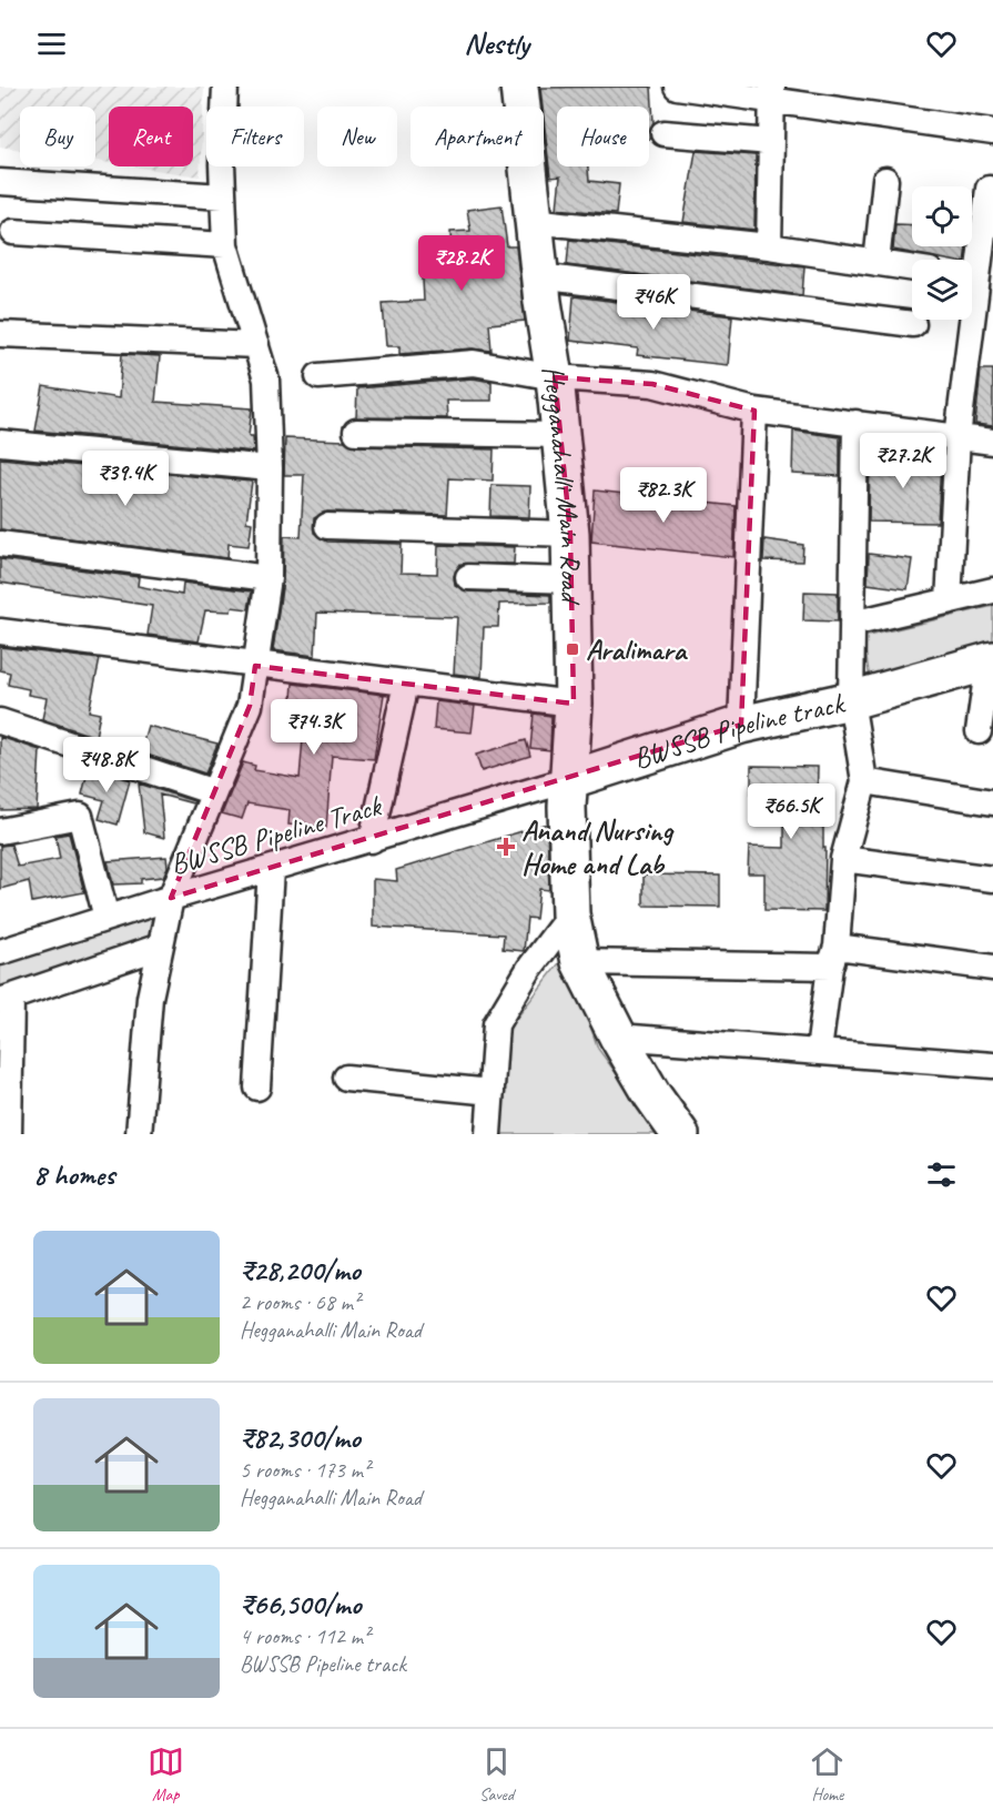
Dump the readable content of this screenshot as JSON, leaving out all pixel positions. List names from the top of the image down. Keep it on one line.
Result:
{"streets":{"main road":["Hegganahalli Main Road","BWSSB Pipeline track"],"street":["BWSSB Pipeline Track"]},"crossings":[["Hegganahalli Main Road","BWSSB Pipeline track"],["Hegganahalli Main Road","BWSSB Pipeline Track"],["BWSSB Pipeline track","BWSSB Pipeline Track"]],"places":{"transit":["Aralimara"],"health":["Anand Nursing Home and Lab"]},"page":{"header":"Nestly","chip":["Buy","Rent","Filters","New","Apartment","House"],"price":["₹28.2K","₹46K","₹27.2K","₹39.4K","₹82.3K","₹74.3K","₹48.8K","₹66.5K"],"heading":"8 homes","list":[{"name":"₹28,200/mo","note":"2 rooms · 68 m² · Hegganahalli Main Road"},{"name":"₹82,300/mo","note":"5 rooms · 173 m² · Hegganahalli Main Road"},{"name":"₹66,500/mo","note":"4 rooms · 112 m² · BWSSB Pipeline track"}],"tabs":["Map","Saved","Home"]}}
